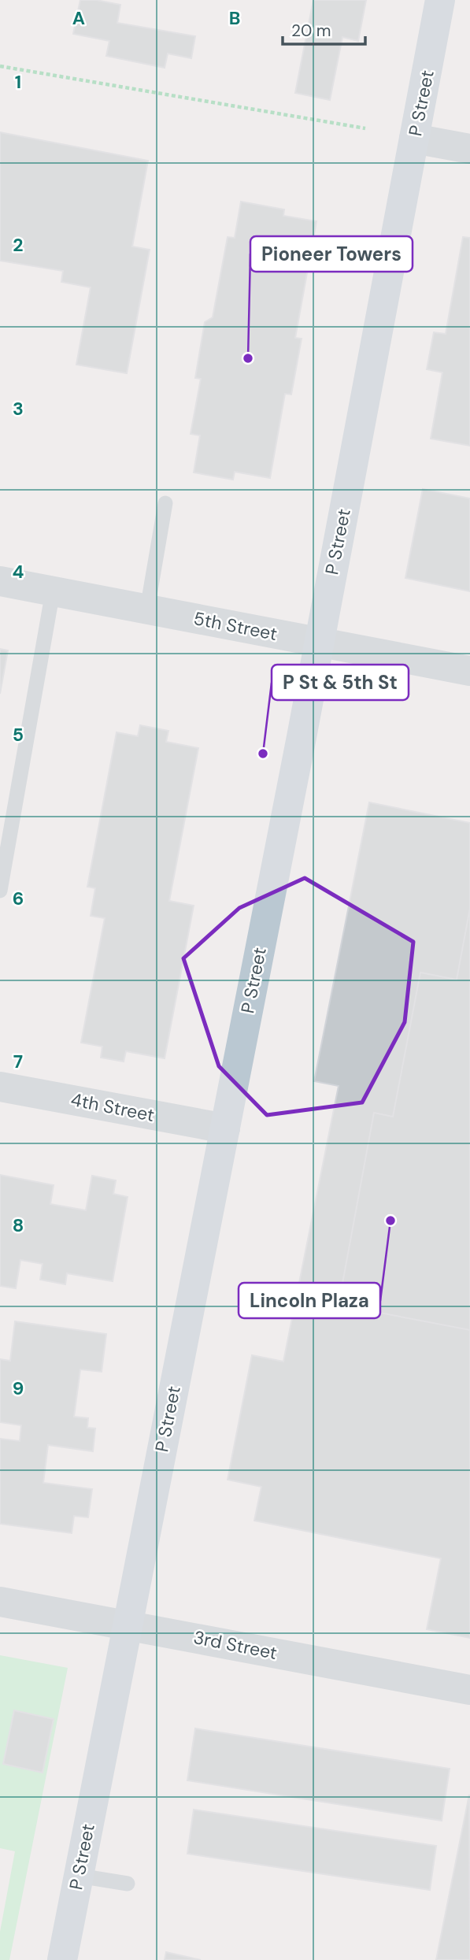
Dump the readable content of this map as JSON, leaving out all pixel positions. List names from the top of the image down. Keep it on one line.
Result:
{"streets":{"main road":["P Street"],"street":["5th Street","4th Street","3rd Street"]},"crossings":[["P Street","5th Street"],["P Street","4th Street"],["P Street","3rd Street"]],"places":["Pioneer Towers","P St & 5th St","Lincoln Plaza"],"scale_bar":"20 m","grid":{"columns":["A","B"],"rows":["1","2","3","4","5","6","7","8","9"]}}
